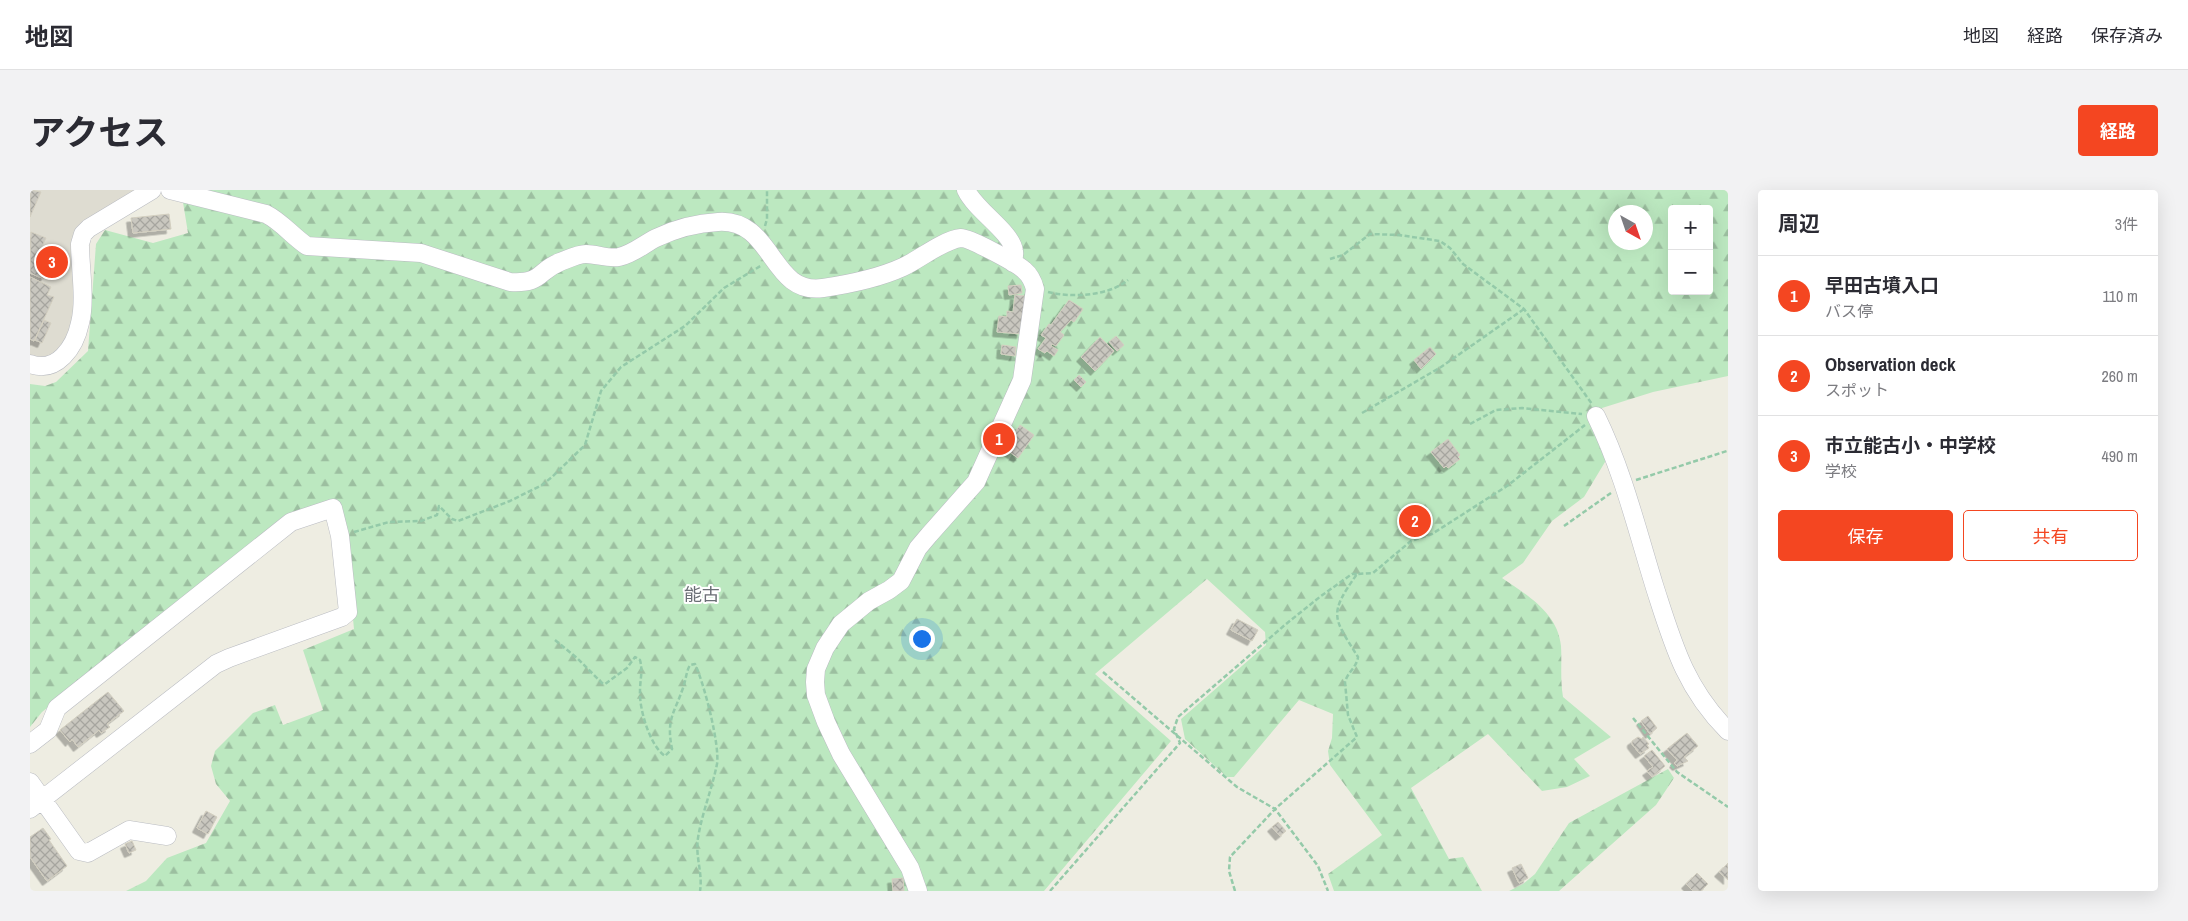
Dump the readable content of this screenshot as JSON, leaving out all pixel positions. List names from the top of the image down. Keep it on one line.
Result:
{"districts":["能古"],"north":"bottom right","page":{"header":"地図","nav":["地図","経路","保存済み"],"title":"アクセス","buttons":["経路",["保存","共有"]],"heading":["周辺","3件"],"map_buttons":["+","−"],"pins":["3","1","2"],"list":[{"mark":"1","name":"早田古墳入口","note":"バス停","value":"110 m"},{"mark":"2","name":"Observation deck","note":"スポット","value":"260 m"},{"mark":"3","name":"市立能古小・中学校","note":"学校","value":"490 m"}]}}
